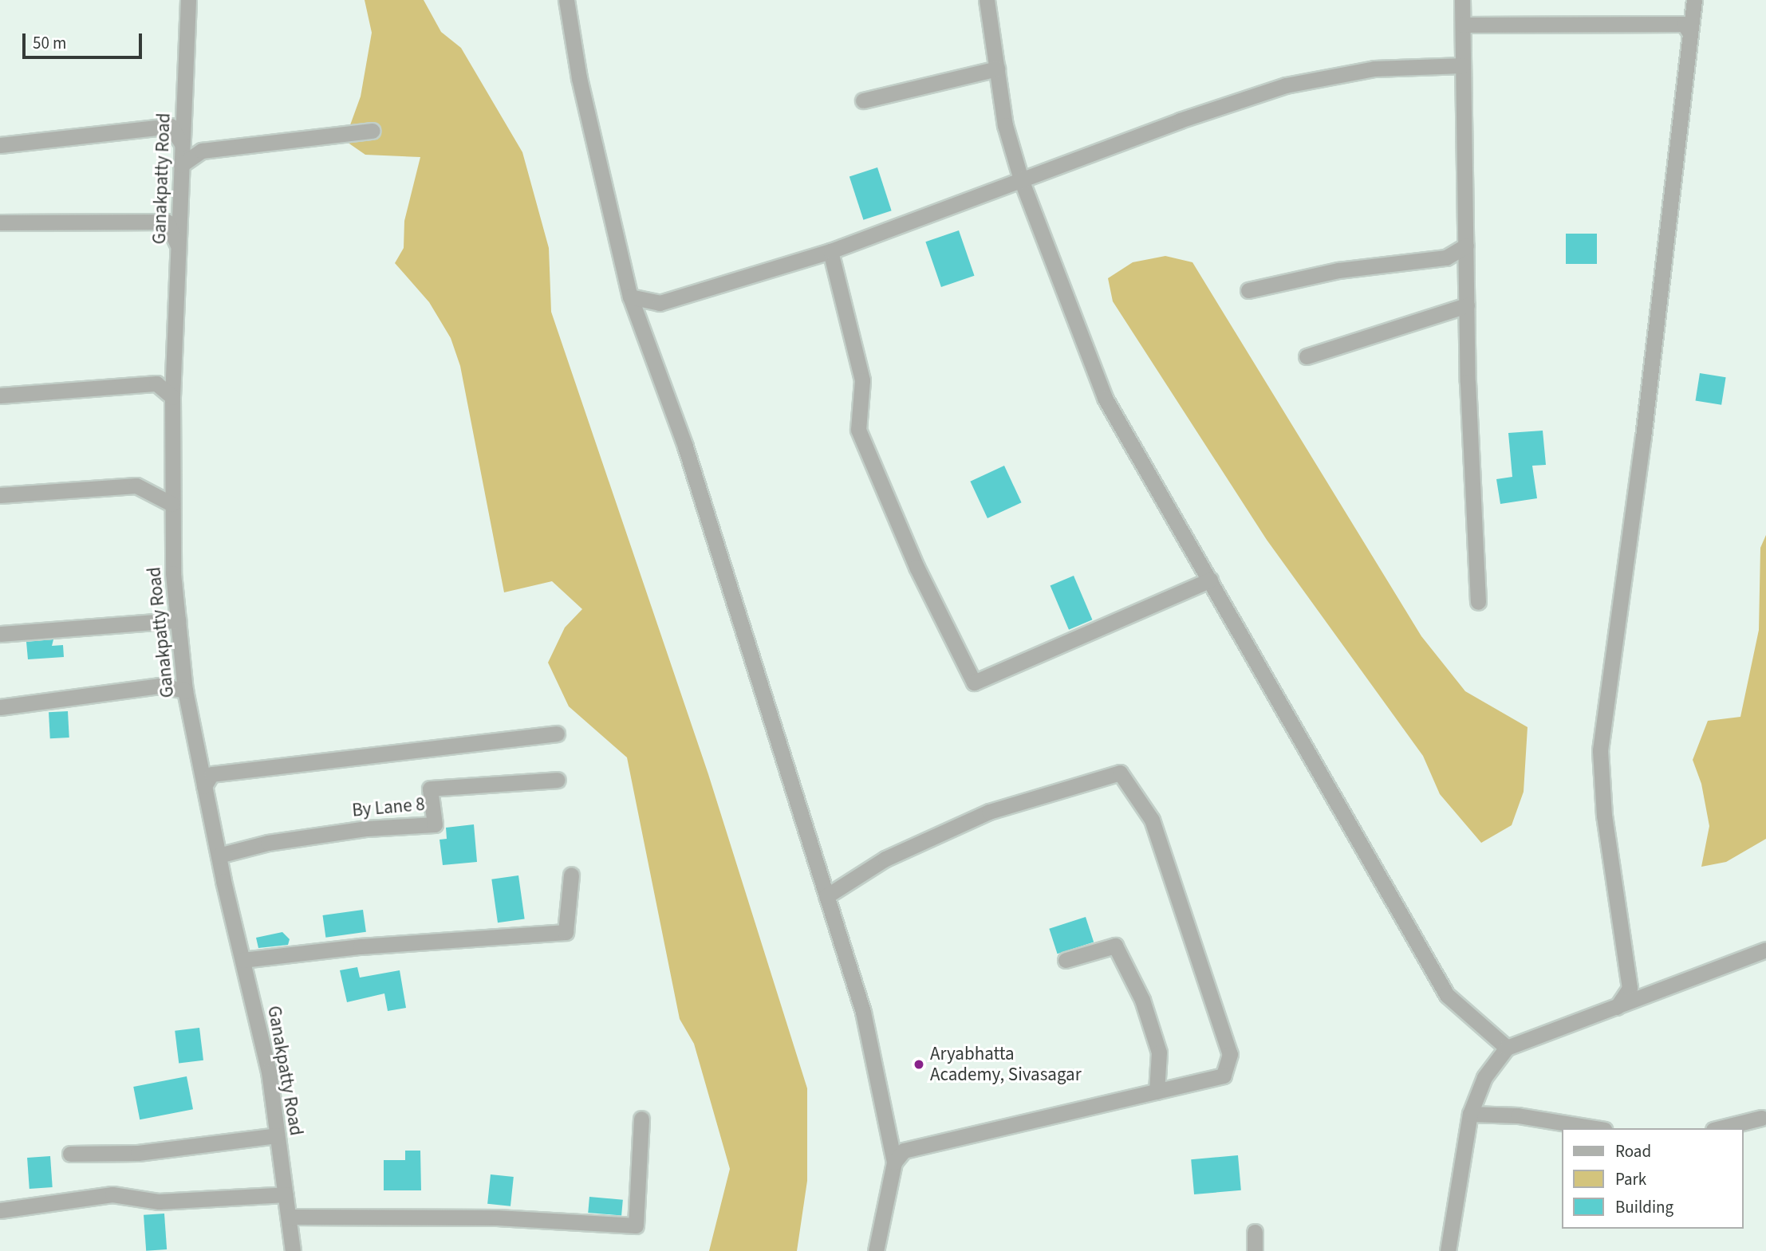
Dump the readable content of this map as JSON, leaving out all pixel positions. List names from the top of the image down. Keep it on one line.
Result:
{"streets":{"street":["Ganakpatty Road","By Lane 8"]},"crossings":[["Ganakpatty Road","By Lane 8"]],"places":["Aryabhatta Academy, Sivasagar"],"legend":["Road","Park","Building"],"scale_bar":"50 m"}
